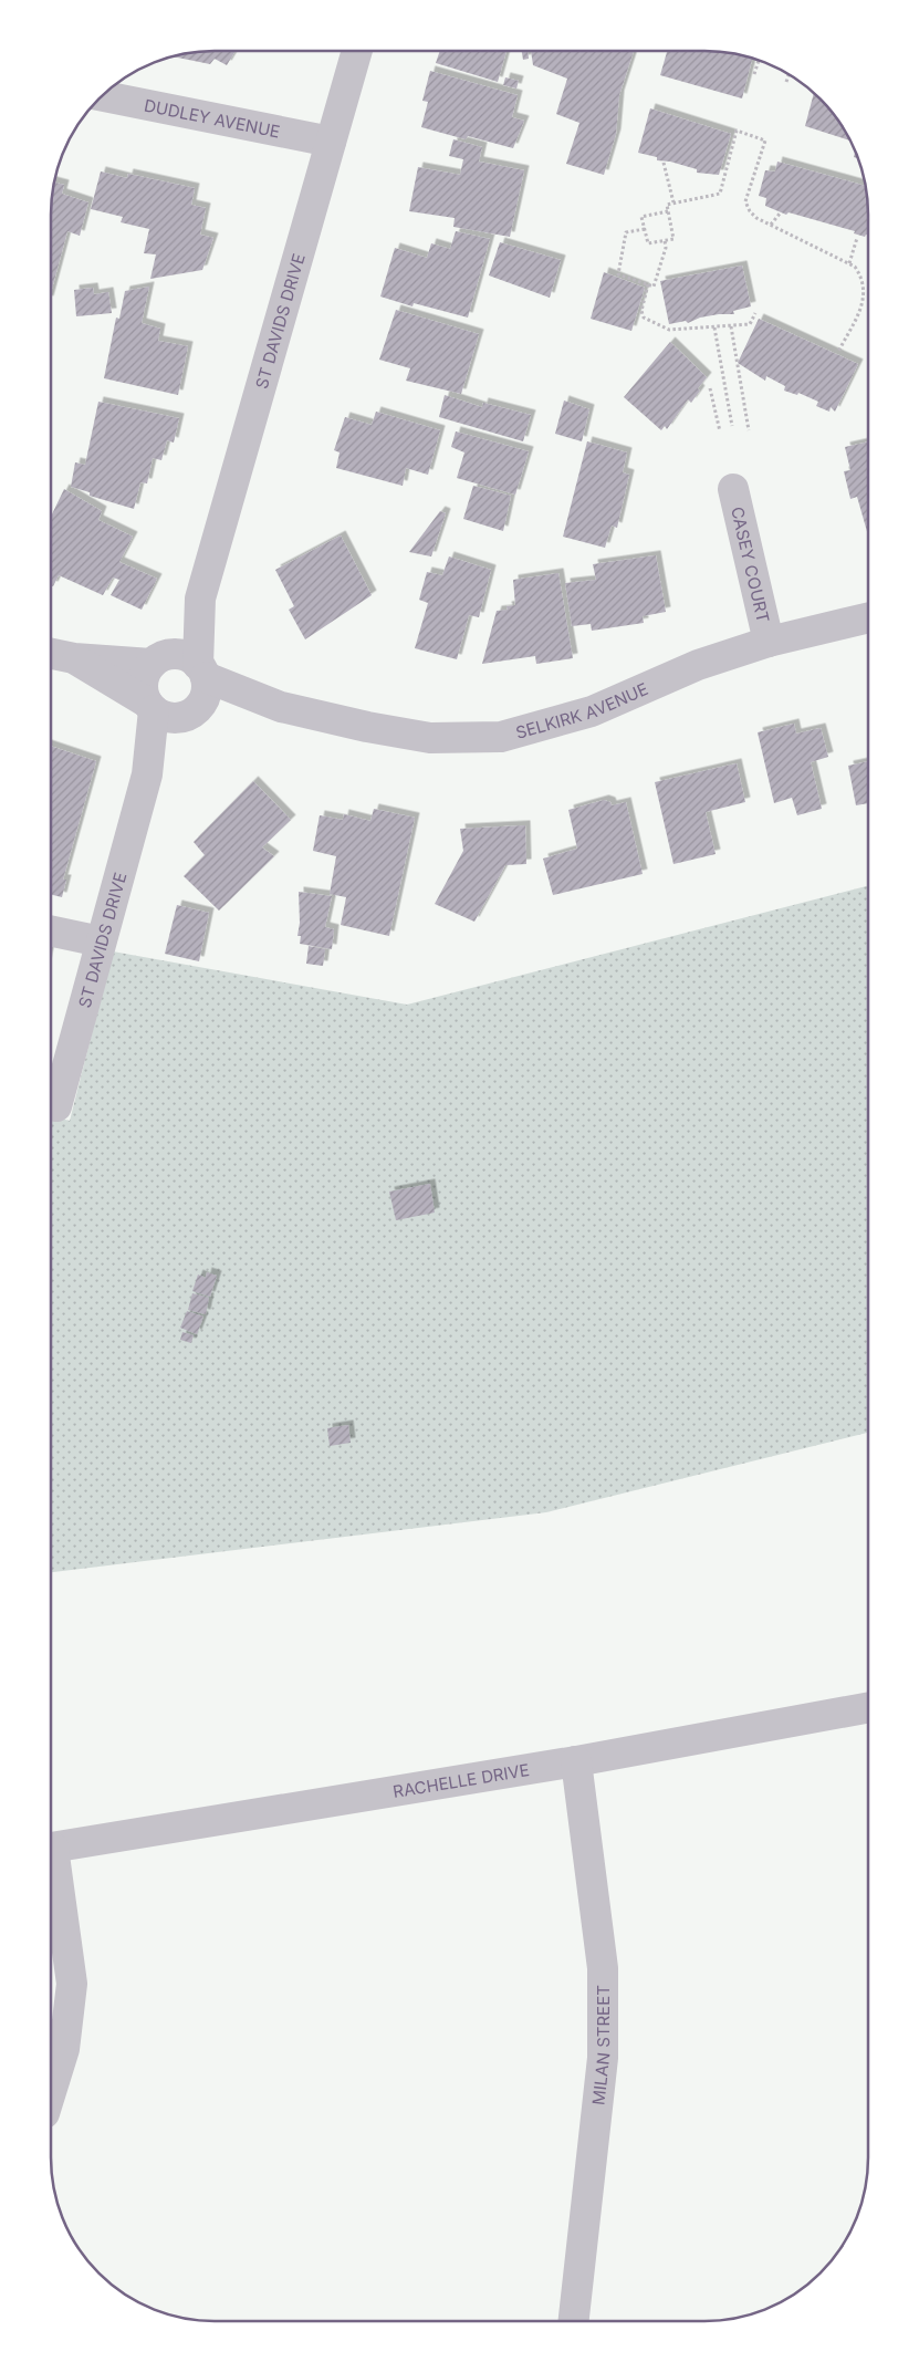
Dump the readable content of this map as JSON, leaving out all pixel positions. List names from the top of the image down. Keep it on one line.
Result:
{"streets":{"street":["DUDLEY AVENUE","ST DAVIDS DRIVE","CASEY COURT","SELKIRK AVENUE","RACHELLE DRIVE","MILAN STREET"]},"crossings":[["DUDLEY AVENUE","ST DAVIDS DRIVE"],["ST DAVIDS DRIVE","SELKIRK AVENUE"],["CASEY COURT","SELKIRK AVENUE"],["RACHELLE DRIVE","MILAN STREET"]]}
